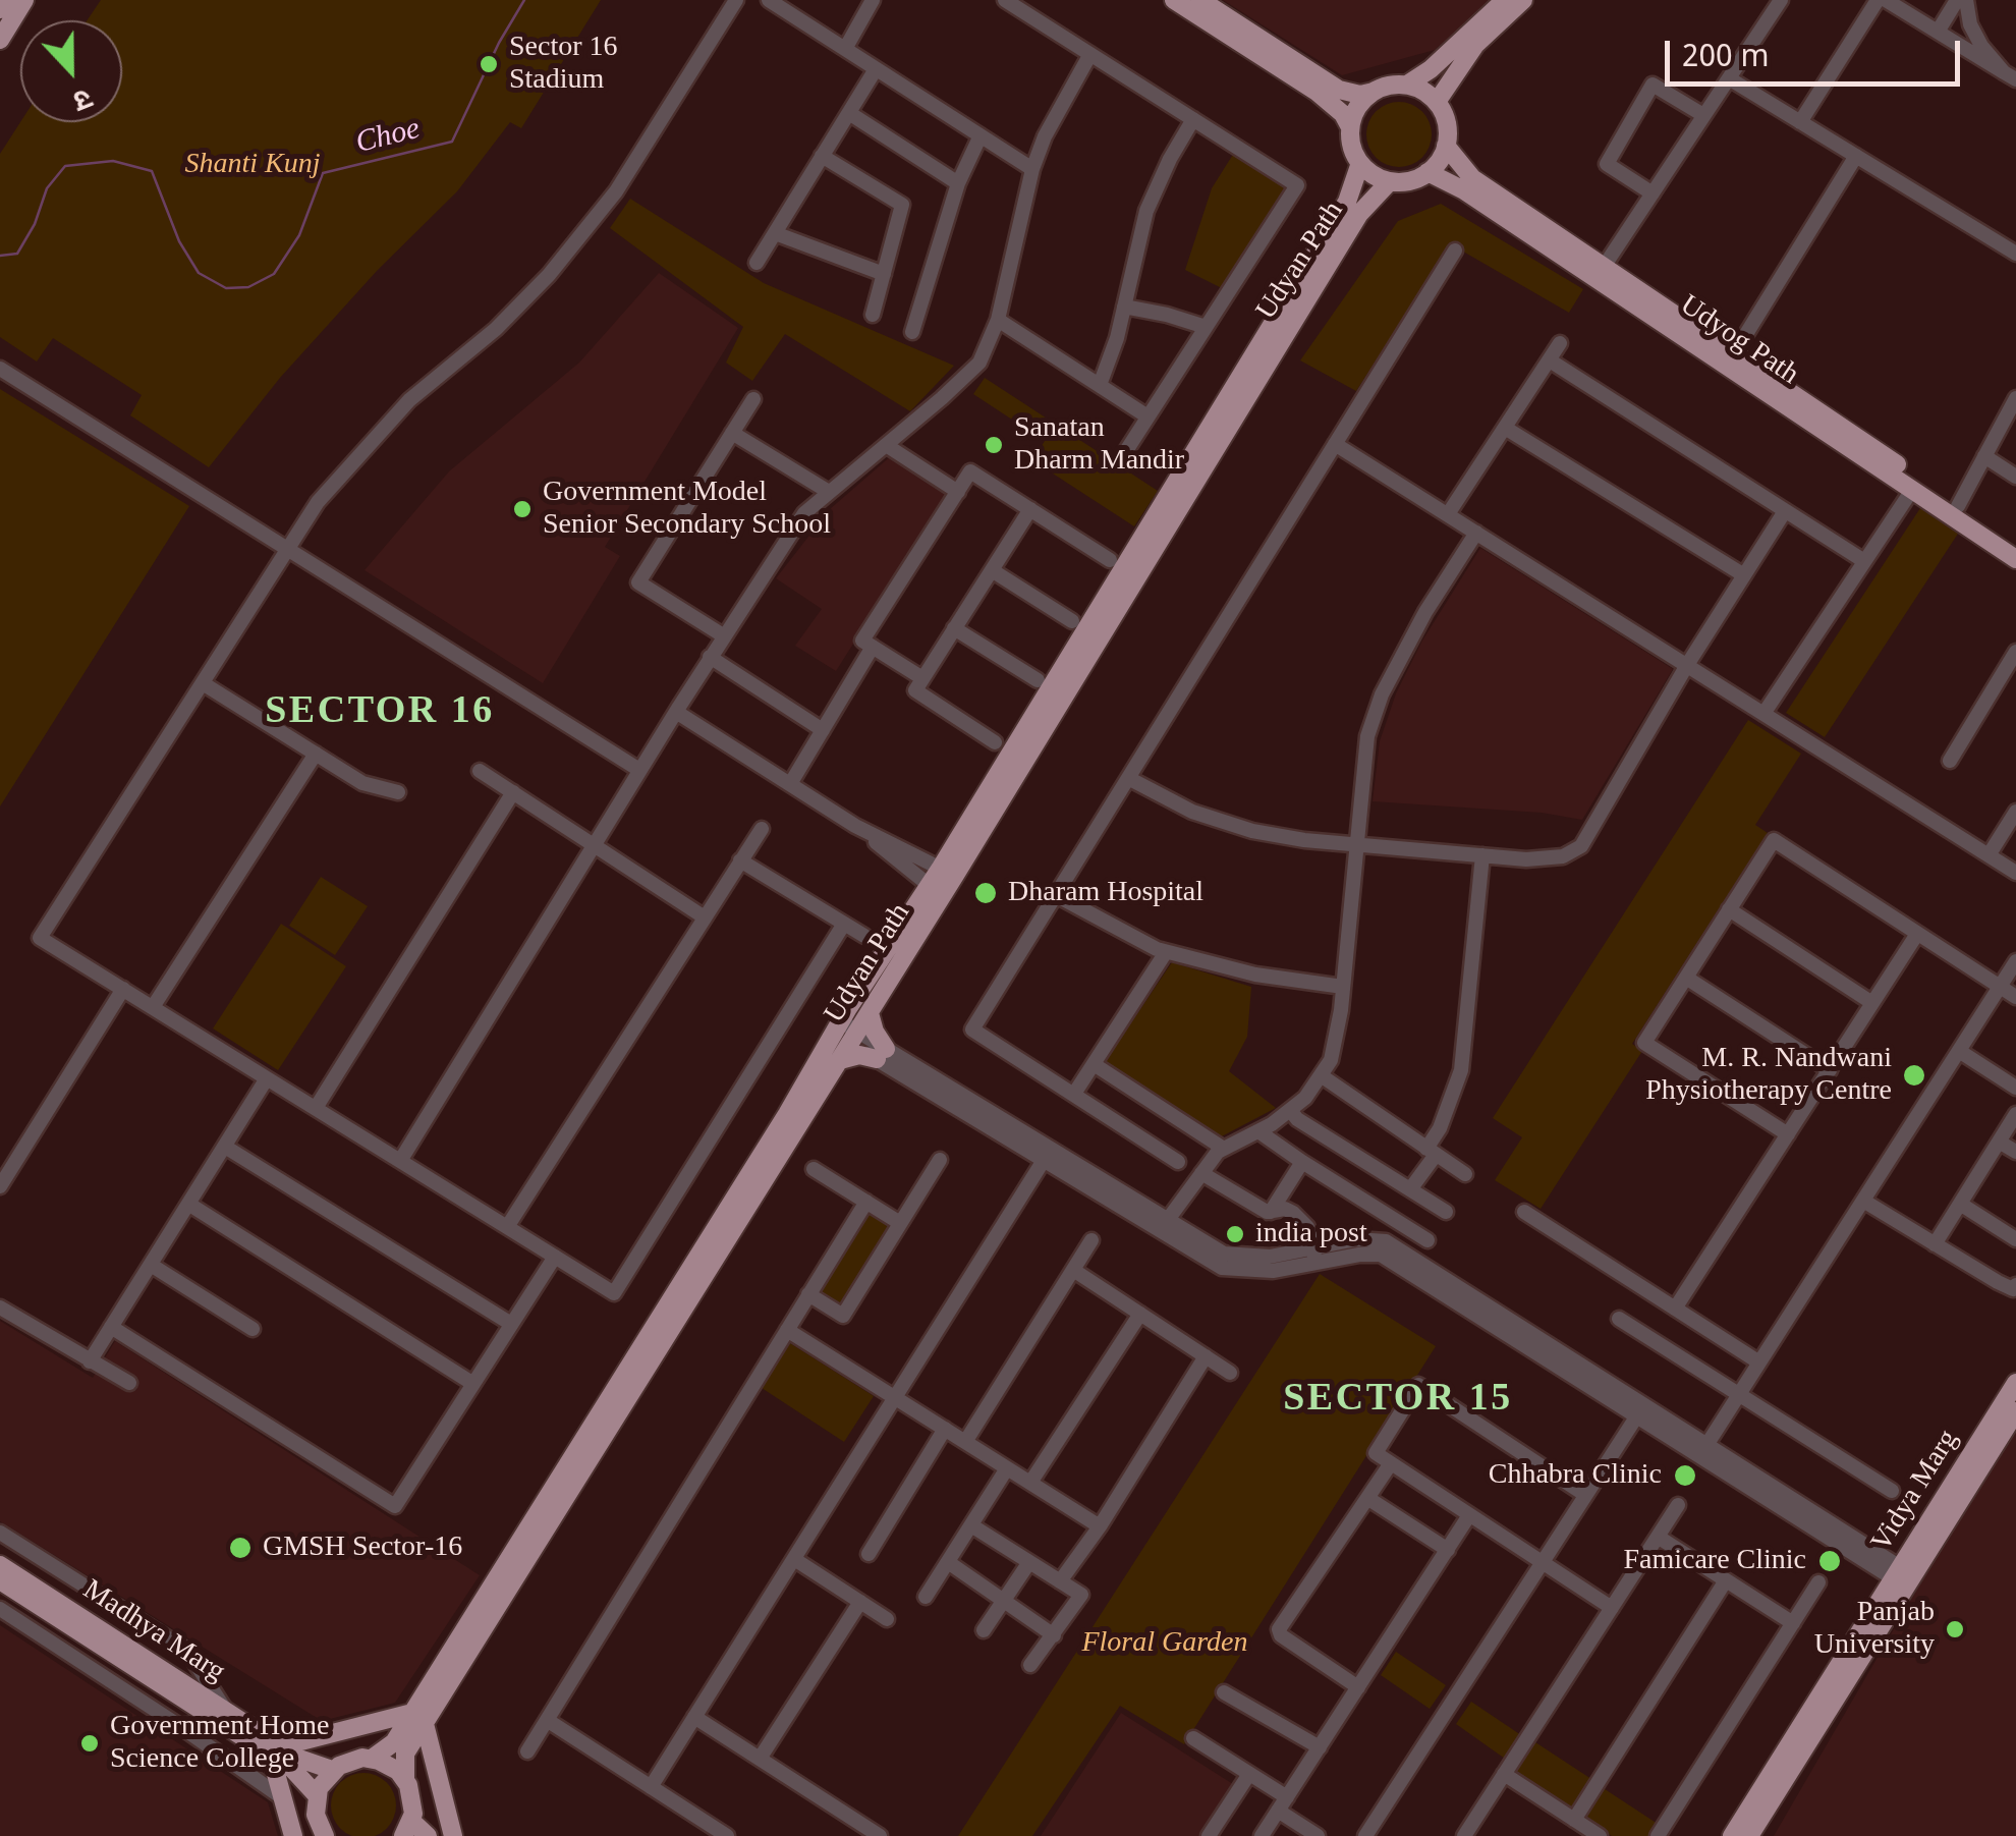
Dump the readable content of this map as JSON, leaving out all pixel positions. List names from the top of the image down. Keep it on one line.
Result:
{"streets":{"main road":["Udyan Path","Udyog Path","Vidya Marg","Madhya Marg"]},"crossings":[["Udyan Path","Udyog Path"]],"districts":["SECTOR 16","SECTOR 15"],"water":["Choe"],"parks":["Shanti Kunj","Floral Garden"],"places":["Sector 16 Stadium","Sanatan Dharm Mandir","Government Model Senior Secondary School","Dharam Hospital","M. R. Nandwani Physiotherapy Centre","india post","Chhabra Clinic","GMSH Sector-16","Famicare Clinic","Panjab University","Government Home Science College"],"scale_bar":"200 m","north":"bottom"}
